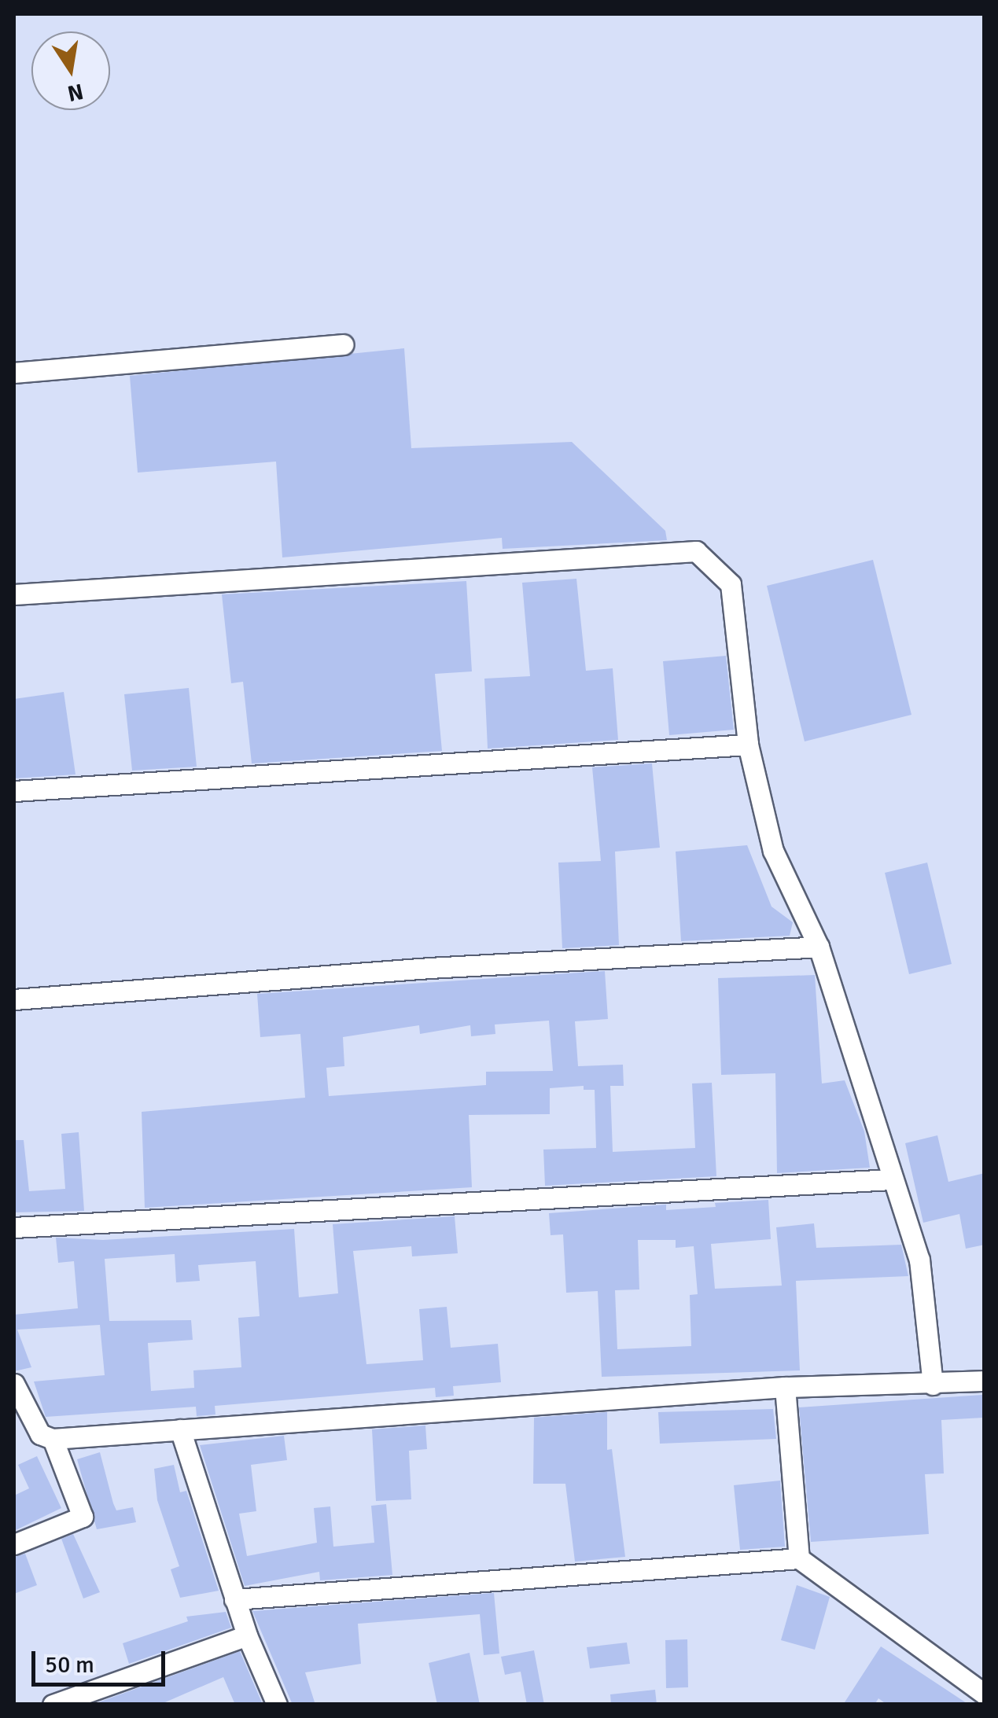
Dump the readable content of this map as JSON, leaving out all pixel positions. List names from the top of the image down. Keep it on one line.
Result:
{"scale_bar":"50 m","north":"bottom"}
